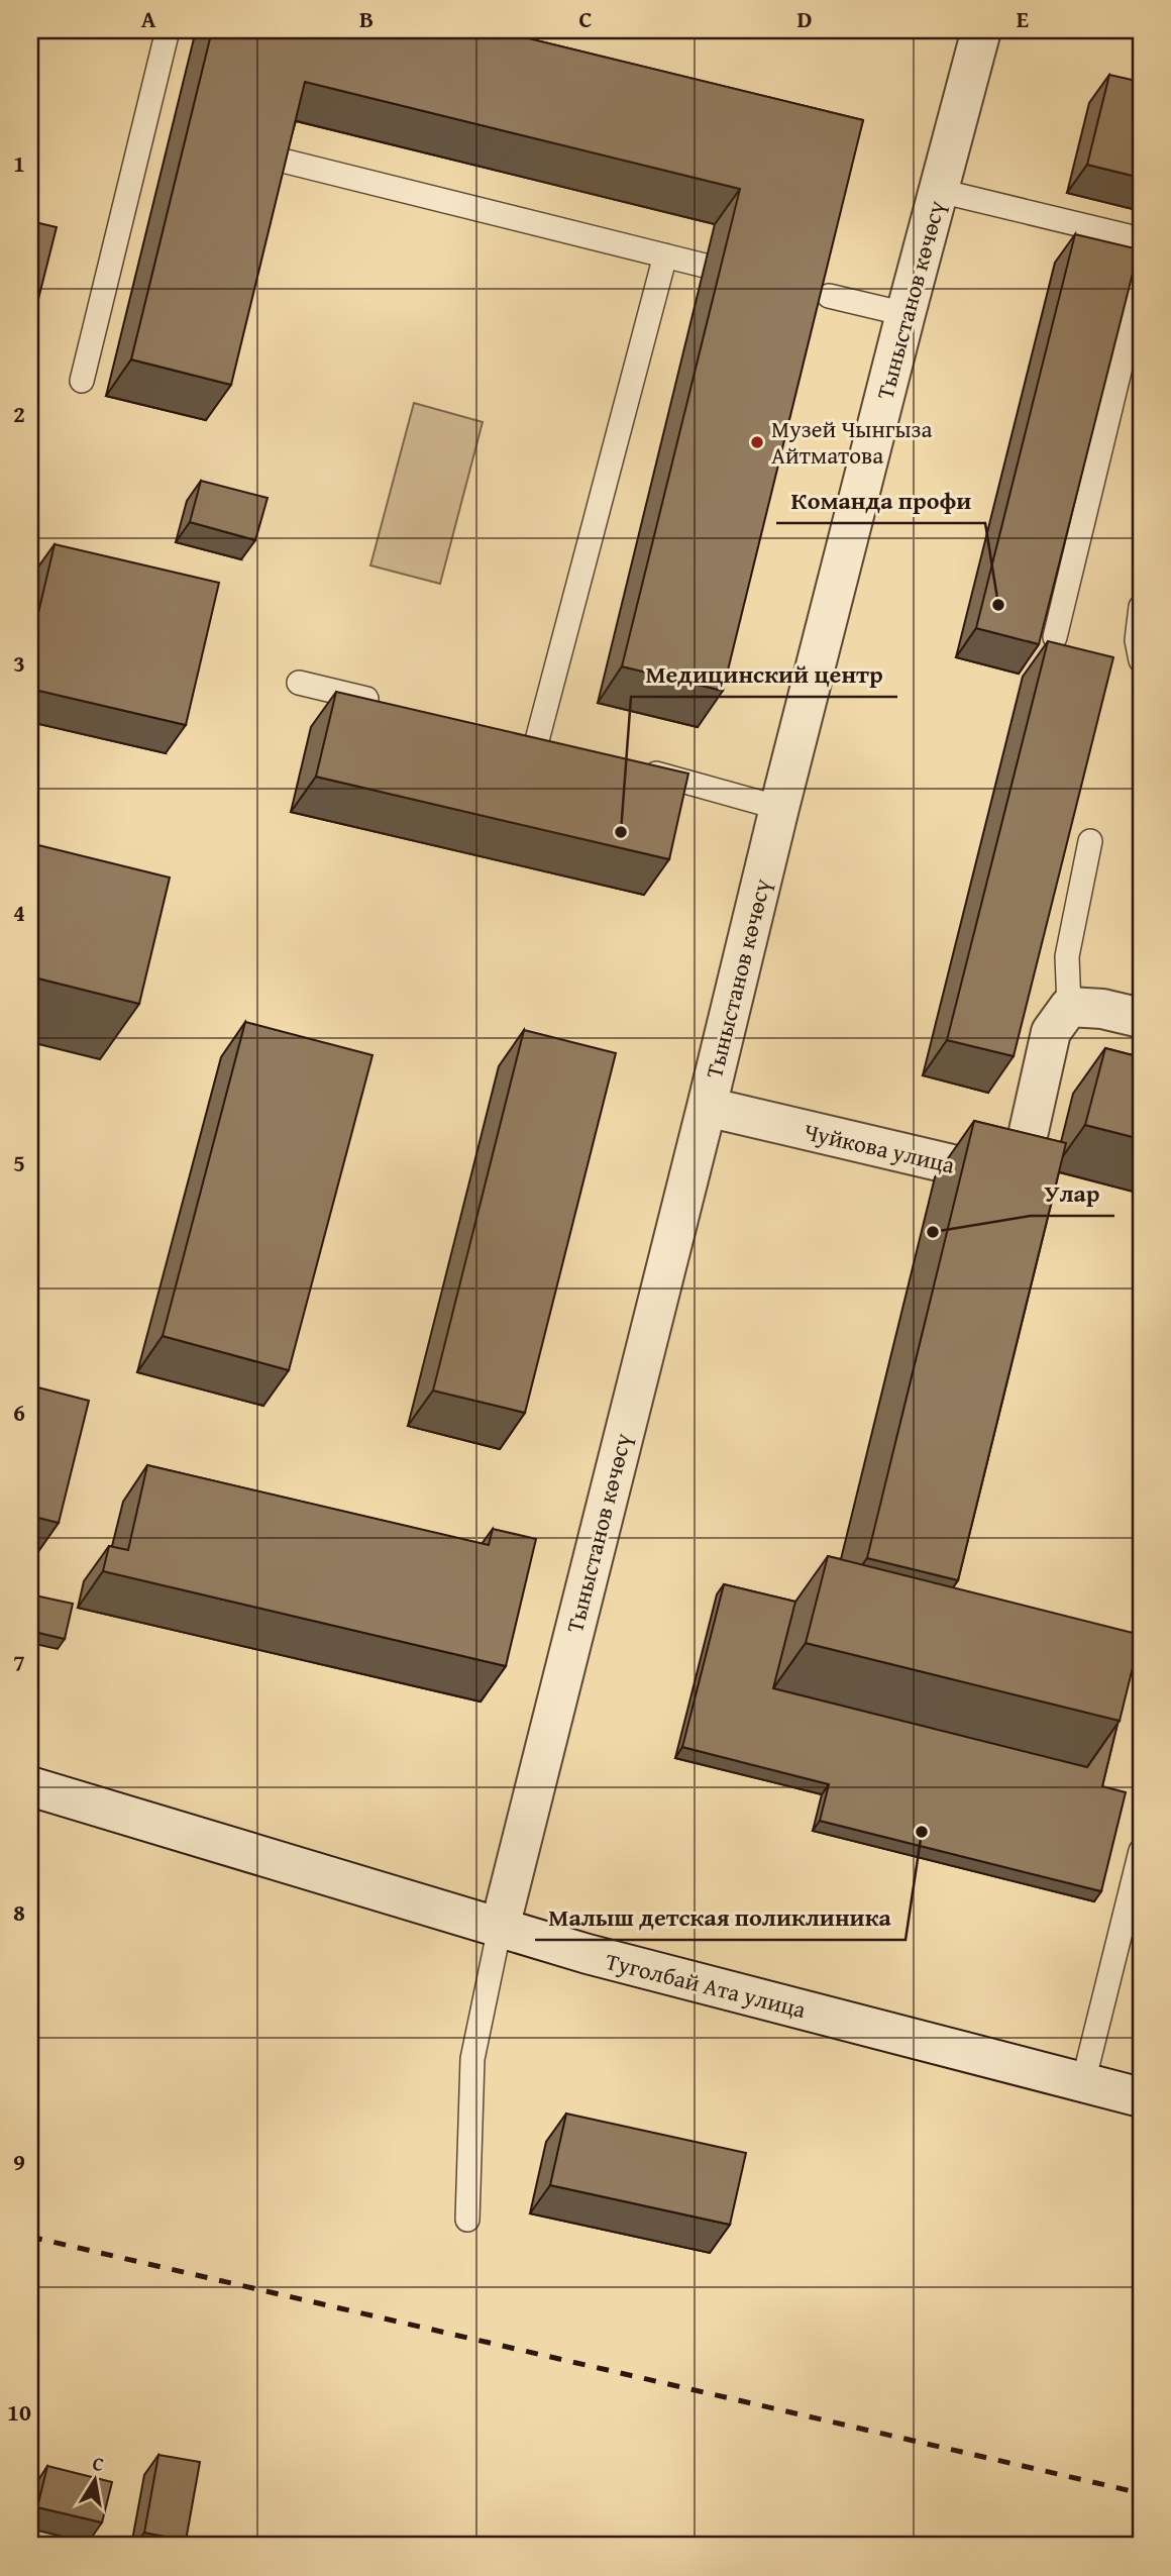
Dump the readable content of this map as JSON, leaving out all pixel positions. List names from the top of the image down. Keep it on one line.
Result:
{"streets":{"street":["Тыныстанов көчөсү","Чуйкова улица","Туголбай Ата улица"]},"crossings":[["Тыныстанов көчөсү","Чуйкова улица"],["Тыныстанов көчөсү","Туголбай Ата улица"]],"places":["Музей Чынгыза Айтматова","Команда профи","Медицинский центр","Улар","Малыш детская поликлиника"],"north":"top","grid":{"columns":["A","B","C","D","E"],"rows":["1","2","3","4","5","6","7","8","9","10"]}}
